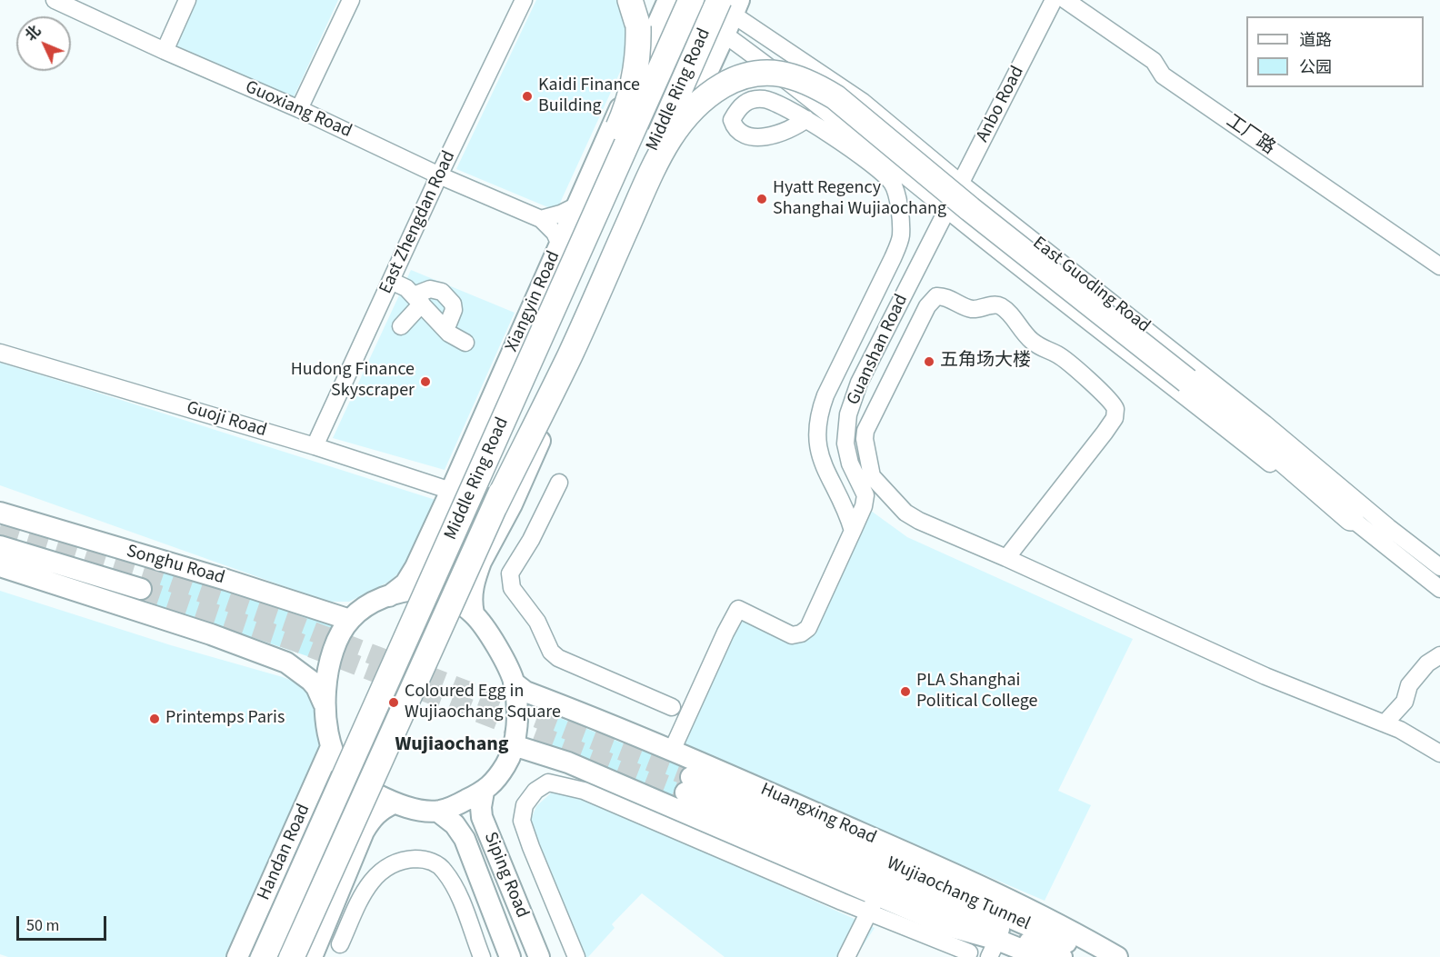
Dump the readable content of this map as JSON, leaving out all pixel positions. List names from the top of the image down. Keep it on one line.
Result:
{"streets":{"highway":["Middle Ring Road"],"main road":["Xiangyin Road","Songhu Road","Huangxing Road","Handan Road","Siping Road","Wujiaochang Tunnel"],"street":["Anbo Road","Guoxiang Road","工厂路","East Zhengdan Road","East Guoding Road","Guanshan Road","Guoji Road"]},"crossings":[["Middle Ring Road","East Guoding Road"],["Middle Ring Road","Xiangyin Road"],["Middle Ring Road","Guoji Road"],["Anbo Road","East Guoding Road"],["Anbo Road","Guanshan Road"],["Guoxiang Road","East Zhengdan Road"],["Guoxiang Road","Xiangyin Road"],["East Zhengdan Road","Guoji Road"],["East Guoding Road","Guanshan Road"],["Xiangyin Road","Guoji Road"]],"districts":["Wujiaochang"],"places":["Kaidi Finance Building","Hyatt Regency Shanghai Wujiaochang","五角场大楼","Hudong Finance Skyscraper","PLA Shanghai Political College","Coloured Egg in Wujiaochang Square","Printemps Paris"],"legend":["道路","公园"],"scale_bar":"50 m","north":"top left"}
